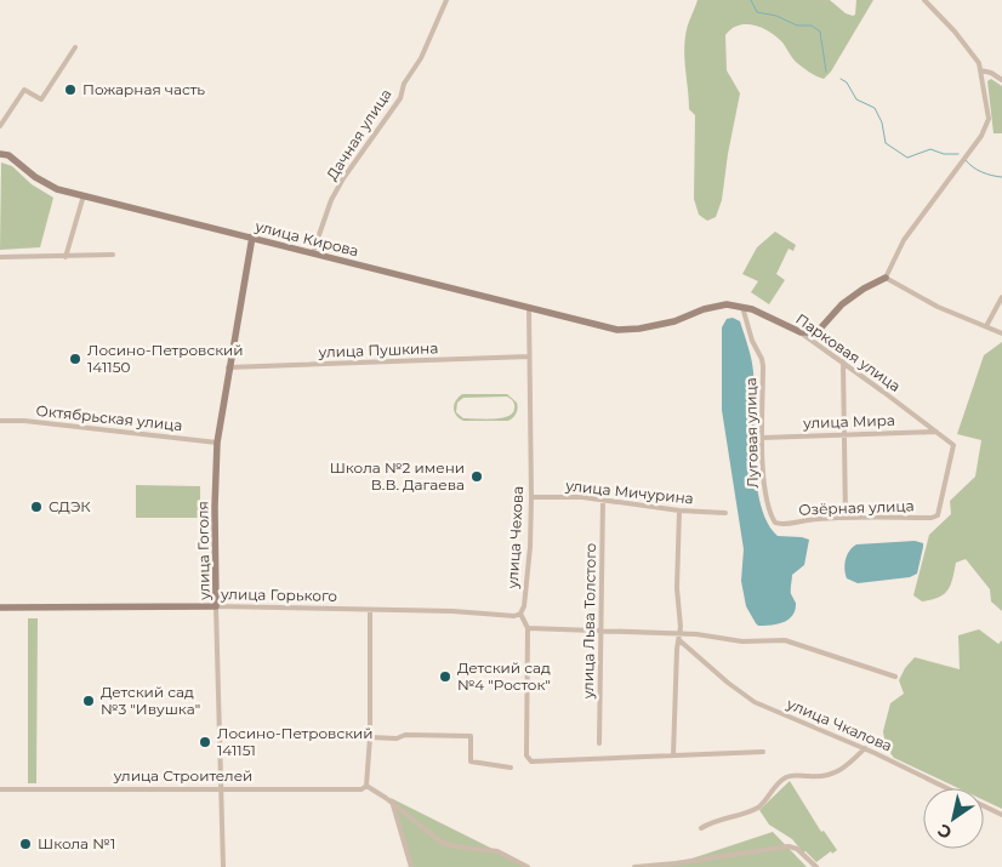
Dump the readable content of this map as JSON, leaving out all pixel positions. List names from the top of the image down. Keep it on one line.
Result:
{"streets":{"street":["Дачная улица","улица Кирова","улица Пушкина","Парковая улица","Октябрьская улица","улица Мира","Луговая улица","улица Мичурина","Озёрная улица","улица Чехова","улица Гоголя","улица Горького","улица Льва Толстого","улица Чкалова","улица Строителей"]},"crossings":[["Дачная улица","улица Кирова"],["улица Кирова","Парковая улица"],["улица Кирова","улица Чехова"],["улица Кирова","улица Гоголя"],["улица Пушкина","улица Чехова"],["улица Пушкина","улица Гоголя"],["Парковая улица","улица Мира"],["Парковая улица","Луговая улица"],["Парковая улица","Озёрная улица"],["Октябрьская улица","улица Гоголя"],["улица Мира","Луговая улица"],["Луговая улица","Озёрная улица"],["улица Мичурина","улица Чехова"],["улица Мичурина","улица Льва Толстого"],["улица Чехова","улица Горького"],["улица Гоголя","улица Горького"],["улица Гоголя","улица Строителей"]],"places":["Пожарная часть","Лосино-Петровский 141150","Школа №2 имени В.В. Дагаева","СДЭК","Детский сад №4 \"Росток\"","Детский сад №3 \"Ивушка\"","Лосино-Петровский 141151","Школа №1"],"north":"bottom left"}
